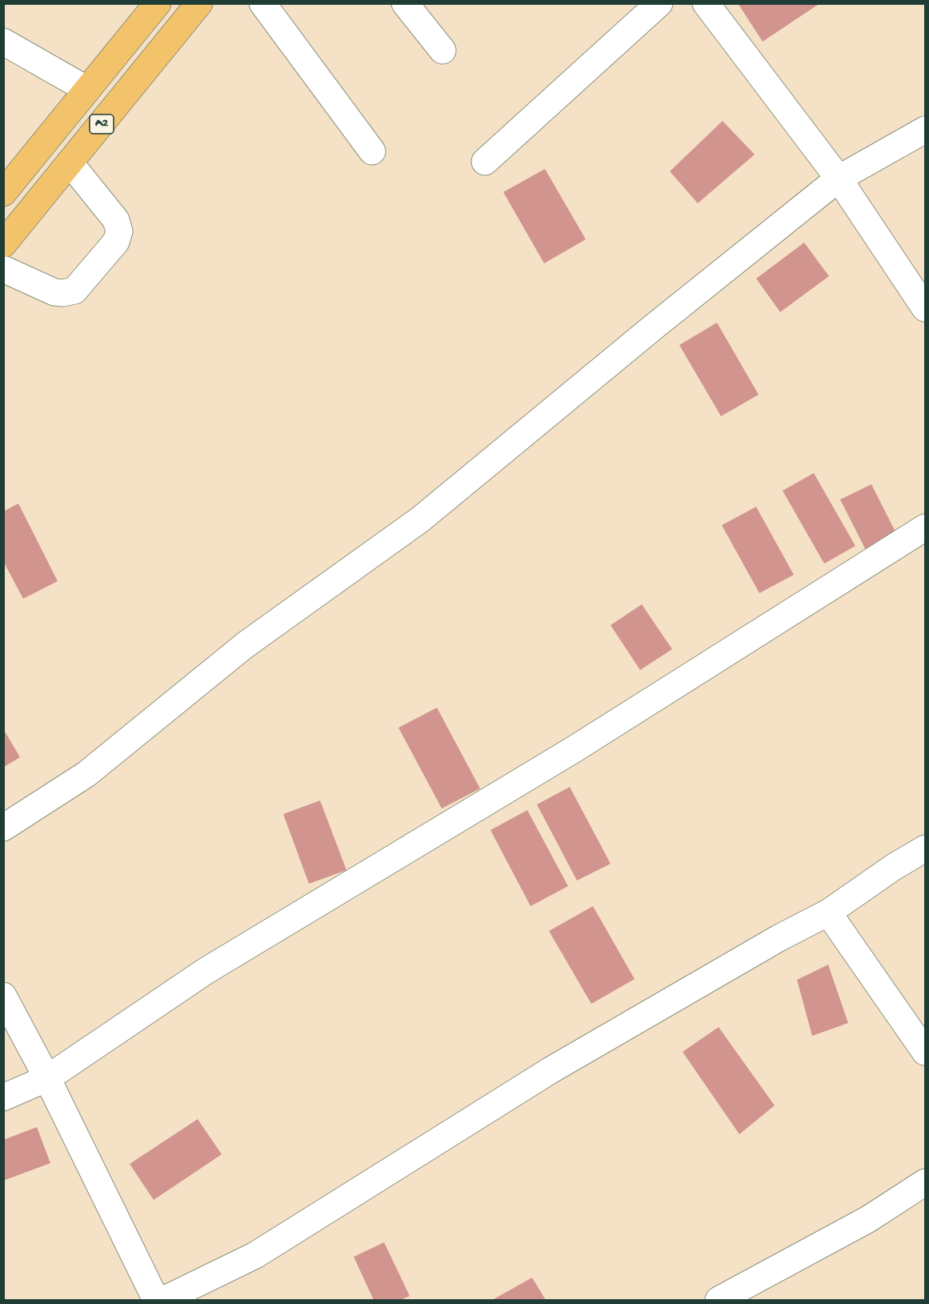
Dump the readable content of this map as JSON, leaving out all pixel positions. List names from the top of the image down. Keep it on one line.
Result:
{"streets":{"highway":["A2"]}}
